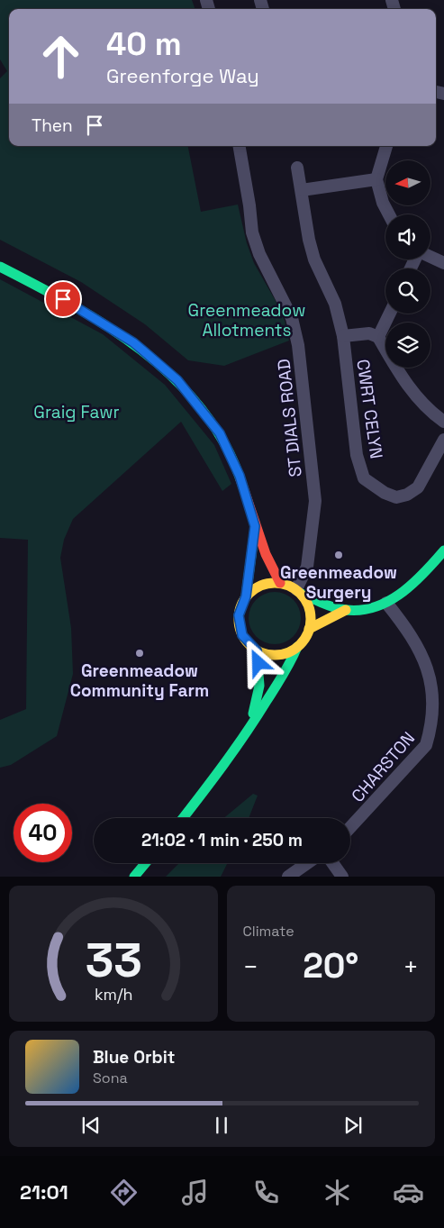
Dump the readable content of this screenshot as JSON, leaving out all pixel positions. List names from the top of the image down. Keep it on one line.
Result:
{"streets":{"street":["CWRT CELYN","ST DIALS ROAD","CHARSTON"]},"parks":["Greenmeadow Allotments","Graig Fawr"],"places":["Greenmeadow Surgery","Greenmeadow Community Farm"],"north":"left","page":{"turn":["40 m","Greenforge Way"],"then":"Then","limit":"40","trip":"21:02 · 1 min · 250 m","tile":"Climate","heat":["−","20°","+"],"song":["Blue Orbit","Sona"],"tabs":"21:01","gauge":["33","km/h"]}}
